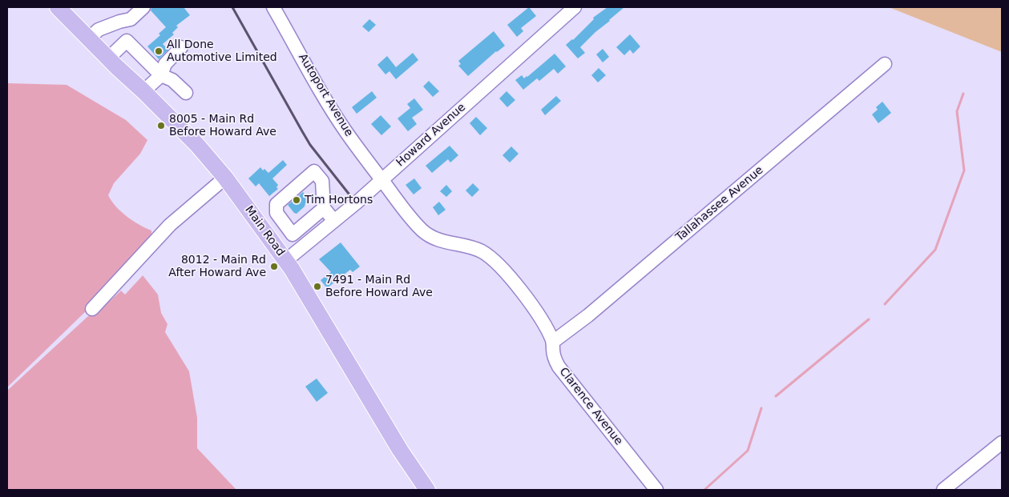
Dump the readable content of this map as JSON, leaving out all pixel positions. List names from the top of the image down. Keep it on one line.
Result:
{"streets":{"main road":["Main Road"],"street":["Autoport Avenue","Howard Avenue","Tallahassee Avenue","Clarence Avenue"]},"crossings":[["Autoport Avenue","Howard Avenue"],["Autoport Avenue","Clarence Avenue"],["Howard Avenue","Main Road"],["Howard Avenue","Clarence Avenue"],["Tallahassee Avenue","Clarence Avenue"]],"places":["All Done Automotive Limited","8005 - Main Rd Before Howard Ave","Tim Hortons","8012 - Main Rd After Howard Ave","7491 - Main Rd Before Howard Ave"]}
